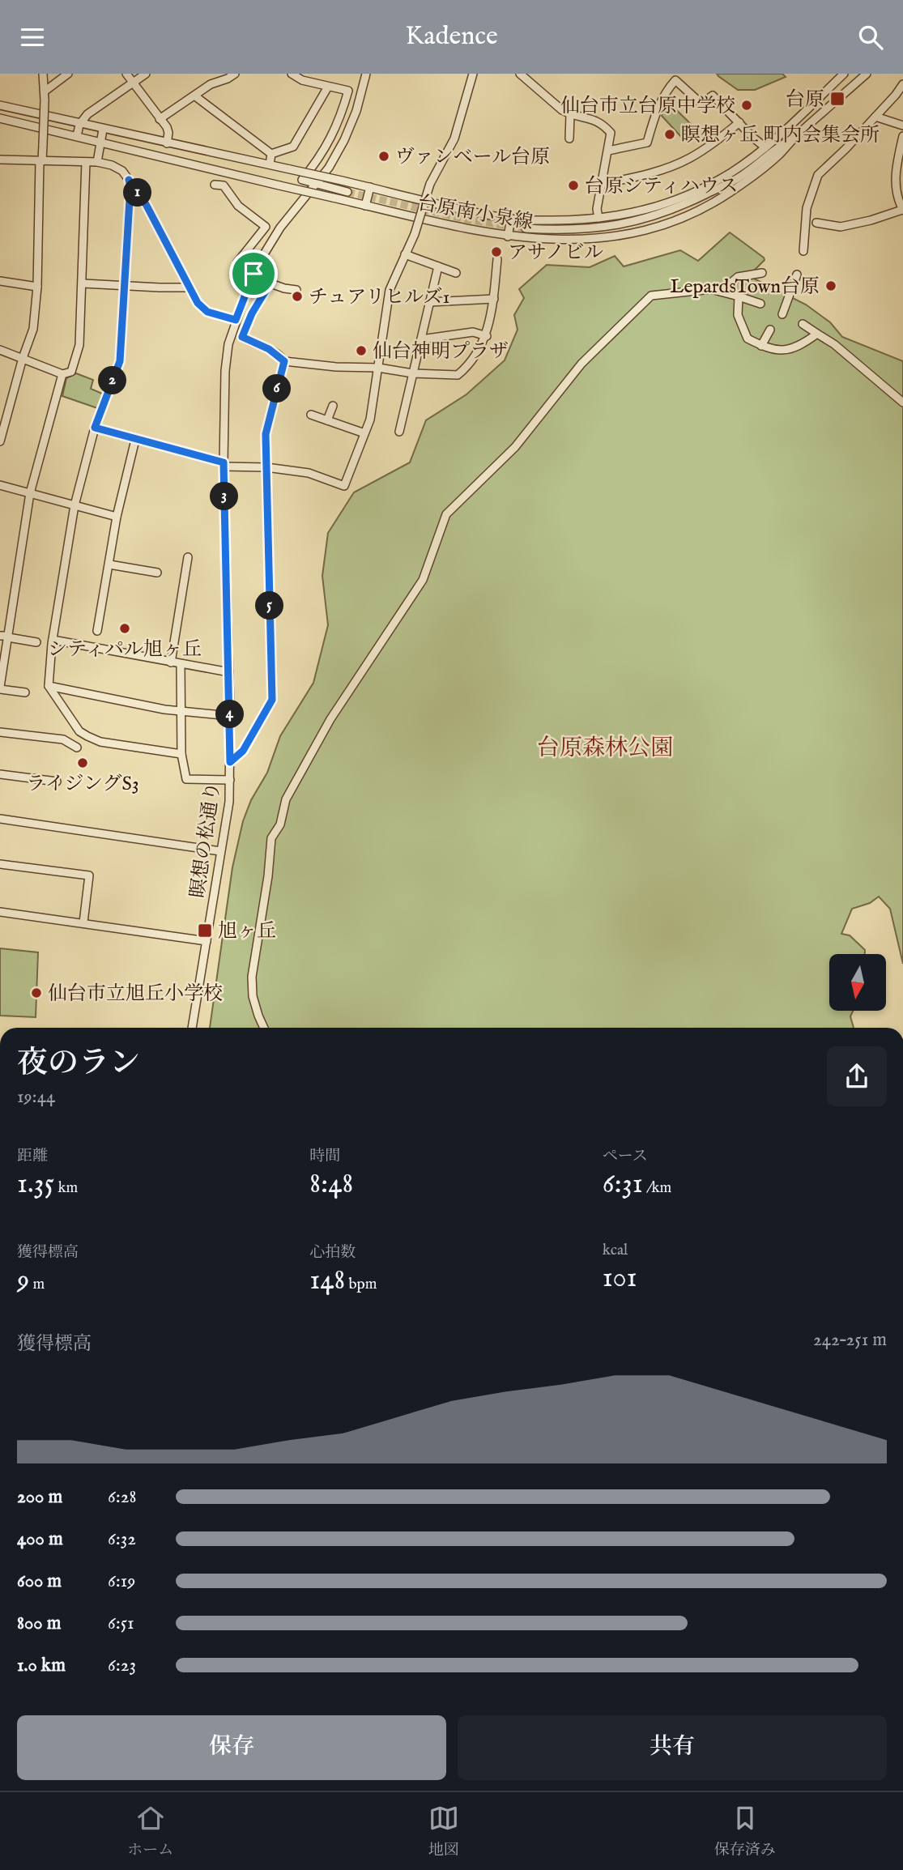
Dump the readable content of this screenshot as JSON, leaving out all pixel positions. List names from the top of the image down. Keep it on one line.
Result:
{"streets":{"street":["台原南小泉線","瞑想の松通り"]},"districts":["台原森林公園"],"places":{"transit":["台原","旭ヶ丘"],"other":["仙台市立台原中学校","瞑想ヶ丘 町内会集会所","ヴァンベール台原","台原シティハウス","アサノビル","LepardsTown台原","チュアリヒルズ1","仙台神明プラザ","シティパル旭ヶ丘","ライジングS3","仙台市立旭丘小学校"]},"north":"bottom","page":{"header":"Kadence","pins":["1","2","6","3","5","4"],"heading":["夜のラン","19:44"],"stats":[["距離","1.35 km"],["時間","8:48"],["ペース","6:31 /km"],["獲得標高","9 m"],["心拍数","148 bpm"],["kcal","101"]],"chart":["獲得標高","242–251 m"],"list":[{"name":"200 m","note":"6:28"},{"name":"400 m","note":"6:32"},{"name":"600 m","note":"6:19"},{"name":"800 m","note":"6:51"},{"name":"1.0 km","note":"6:23"}],"buttons":["保存","共有"],"tabs":["ホーム","地図","保存済み"]}}
